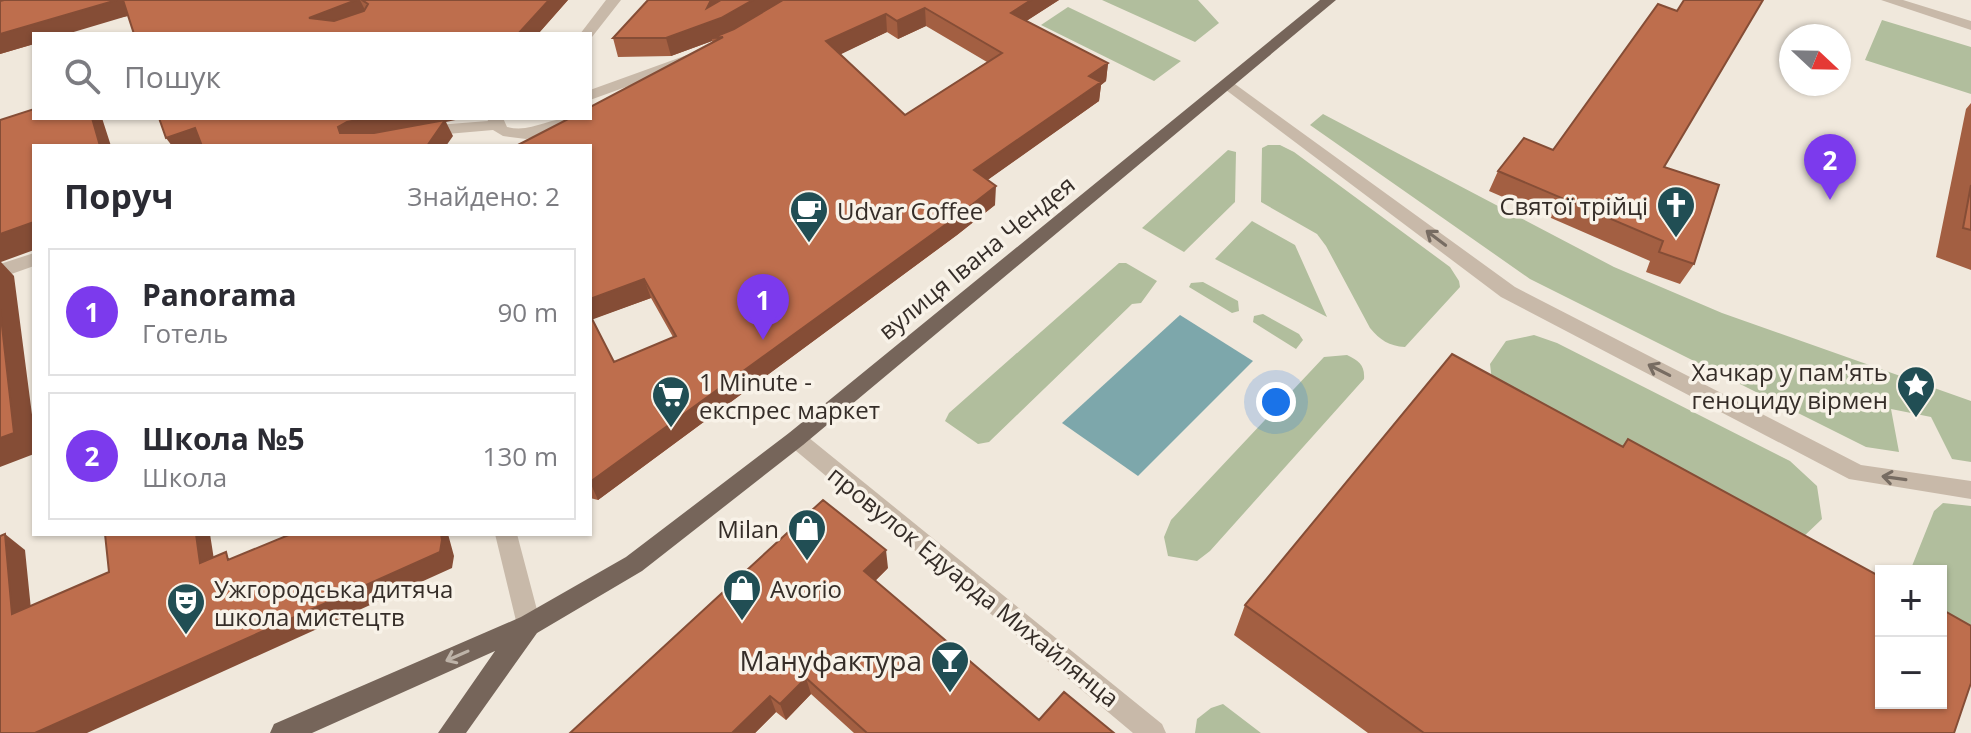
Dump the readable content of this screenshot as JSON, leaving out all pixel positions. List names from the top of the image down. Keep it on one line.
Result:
{"streets":{"main road":["вулиця Івана Чендея"],"street":["провулок Едуарда Михайлянца"]},"crossings":[["вулиця Івана Чендея","провулок Едуарда Михайлянца"]],"places":{"church":["Святої трійці"],"cafe":["Udvar Coffee"],"place":["Хачкар у пам'ять геноциду вірмен"],"supermarket":["1 Minute - експрес маркет"],"shop":["Milan","Avorio"],"theatre":["Ужгородська дитяча школа мистецтв"],"bar":["Мануфактура"]},"north":"right","page":{"search":"Пошук","pins":["2","1"],"heading":["Поруч","Знайдено: 2"],"list":[{"mark":"1","name":"Panorama","note":"Готель","value":"90 m"},{"mark":"2","name":"Школа №5","note":"Школа","value":"130 m"}],"map_buttons":["+","−"]}}
